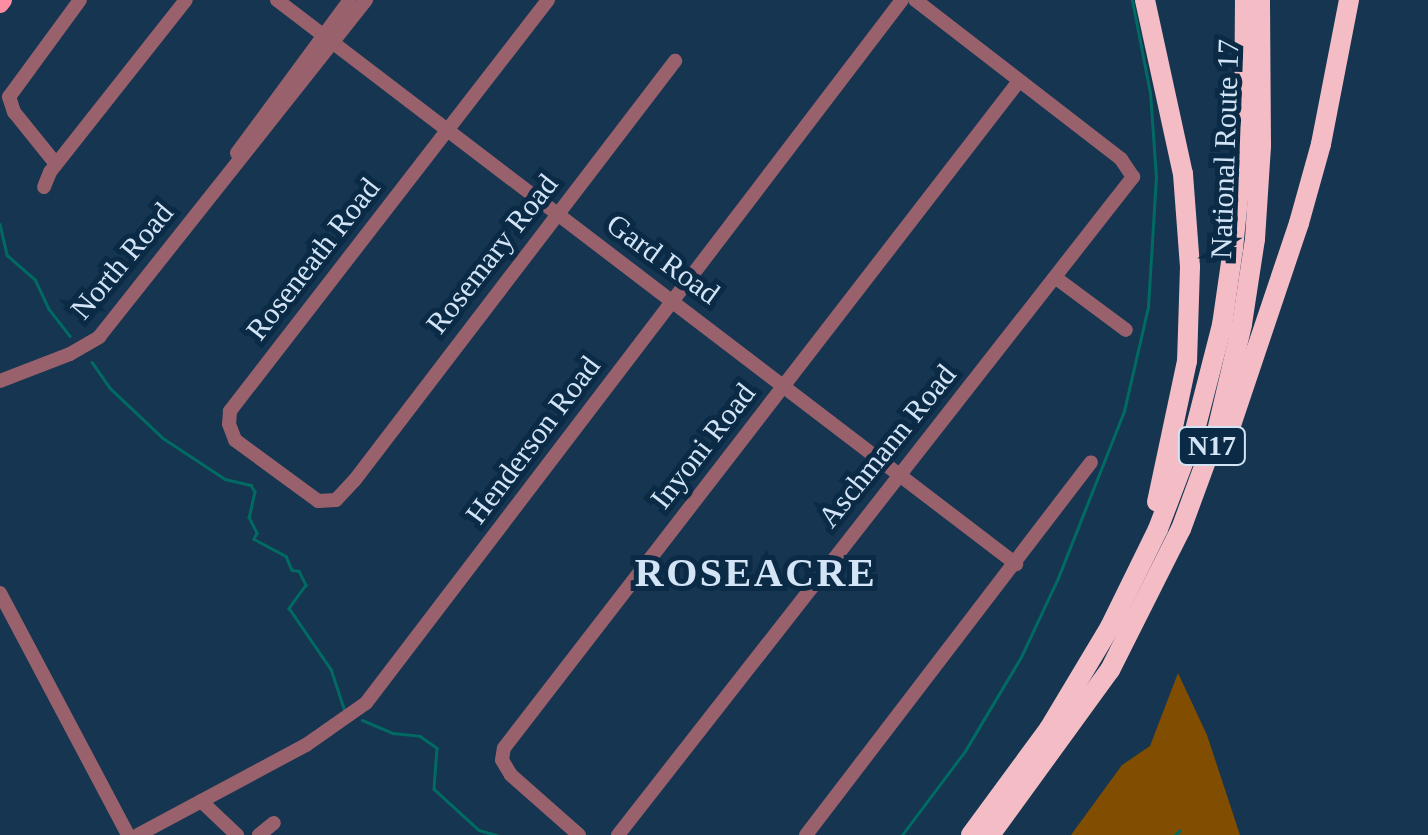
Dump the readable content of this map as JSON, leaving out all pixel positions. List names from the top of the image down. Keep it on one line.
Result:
{"streets":{"highway":["National Route 17","N17"],"street":["Rosemary Road","Roseneath Road","Gard Road","North Road","Henderson Road","Inyoni Road","Aschmann Road"]},"crossings":[["Rosemary Road","Roseneath Road"],["Rosemary Road","Gard Road"],["Roseneath Road","Gard Road"],["Gard Road","North Road"],["Gard Road","Henderson Road"],["Gard Road","Inyoni Road"],["Gard Road","Aschmann Road"],["Inyoni Road","Aschmann Road"]],"districts":["ROSEACRE"]}
